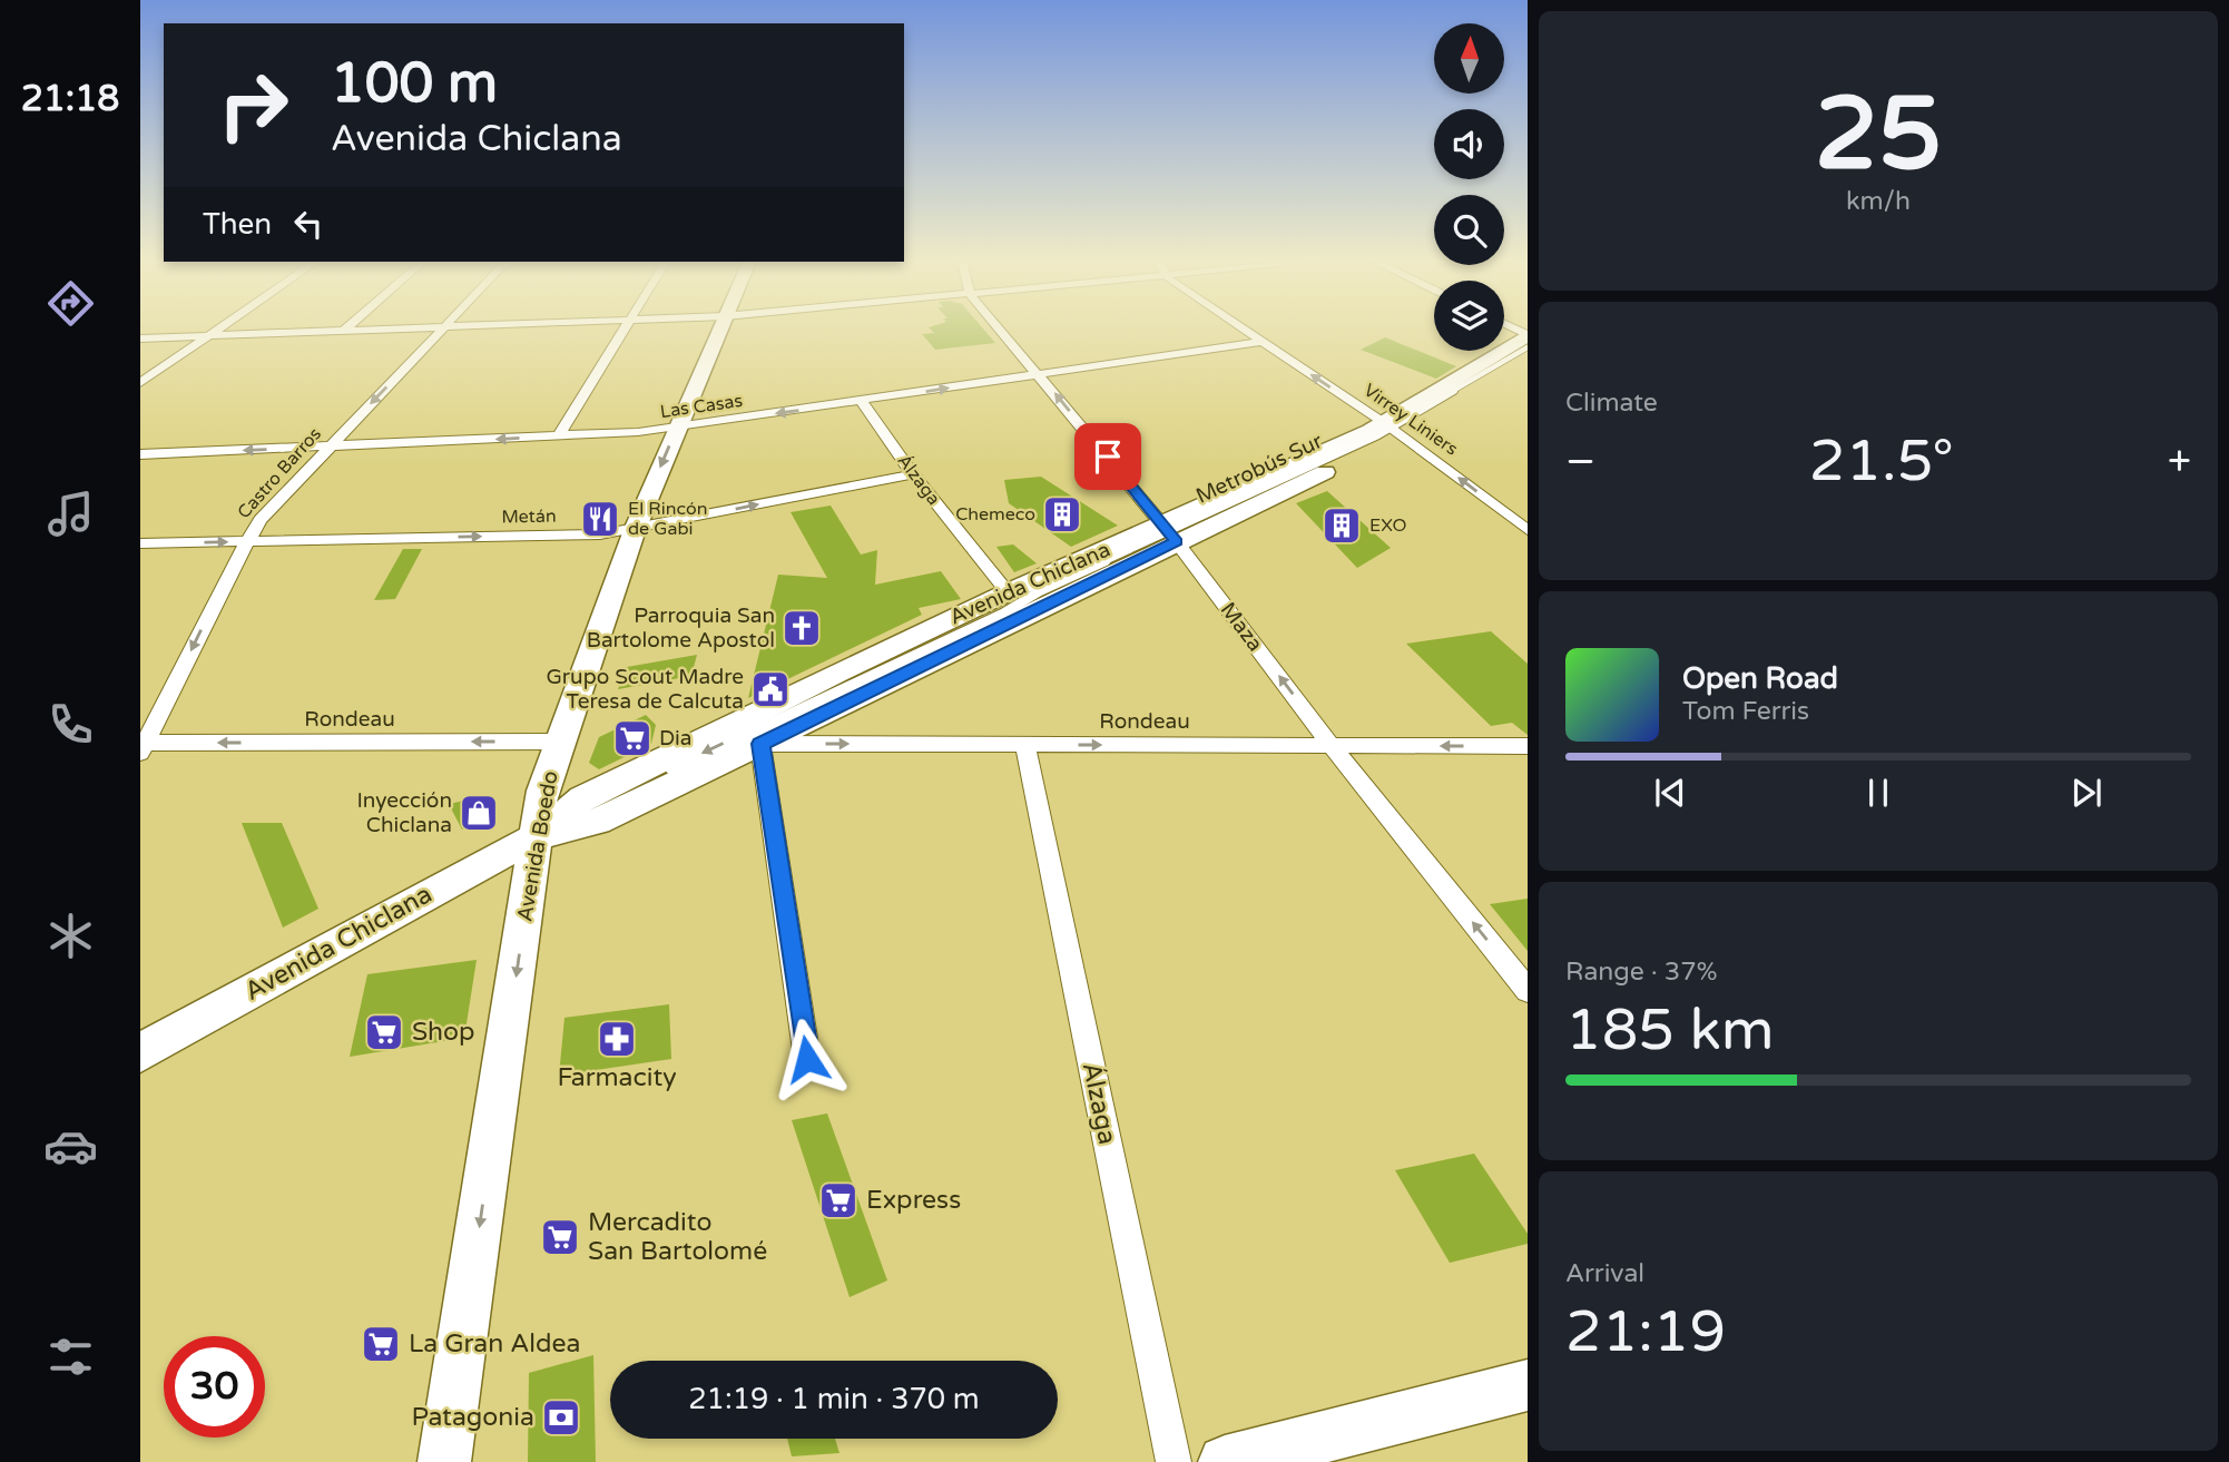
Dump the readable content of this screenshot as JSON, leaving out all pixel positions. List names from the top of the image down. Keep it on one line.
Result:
{"streets":{"main road":["Avenida Chiclana","Avenida Boedo"],"street":["Las Casas","Virrey Liniers","Castro Barros","Álzaga","Metán","Maza","Rondeau"]},"crossings":[["Las Casas","Virrey Liniers"],["Las Casas","Castro Barros"],["Las Casas","Álzaga"],["Las Casas","Maza"],["Las Casas","Avenida Boedo"],["Virrey Liniers","Avenida Chiclana"],["Castro Barros","Metán"],["Castro Barros","Rondeau"],["Álzaga","Metán"],["Álzaga","Avenida Chiclana"],["Álzaga","Rondeau"],["Metán","Avenida Boedo"],["Avenida Chiclana","Maza"],["Avenida Chiclana","Rondeau"],["Avenida Chiclana","Avenida Boedo"],["Maza","Rondeau"],["Rondeau","Avenida Boedo"]],"one_way":["Virrey Liniers","Castro Barros","Metán","Maza","Avenida Boedo"],"places":{"building":["Chemeco","EXO"],"restaurant":["El Rincón de Gabi"],"church":["Parroquia San Bartolome Apostol"],"public building":["Grupo Scout Madre Teresa de Calcuta"],"supermarket":["Dia","Shop","Express","Mercadito San Bartolomé","La Gran Aldea"],"shop":["Inyección Chiclana"],"pharmacy":["Farmacity"],"bank":["Patagonia"]},"north":"top","page":{"tabs":"21:18","tile":[["25","km/h"],"Climate",["Range · 37%","185 km"],["Arrival","21:19"]],"turn":["100 m","Avenida Chiclana"],"then":"Then","heat":["−","21.5°","+"],"song":["Open Road","Tom Ferris"],"limit":"30","trip":"21:19 · 1 min · 370 m"}}
